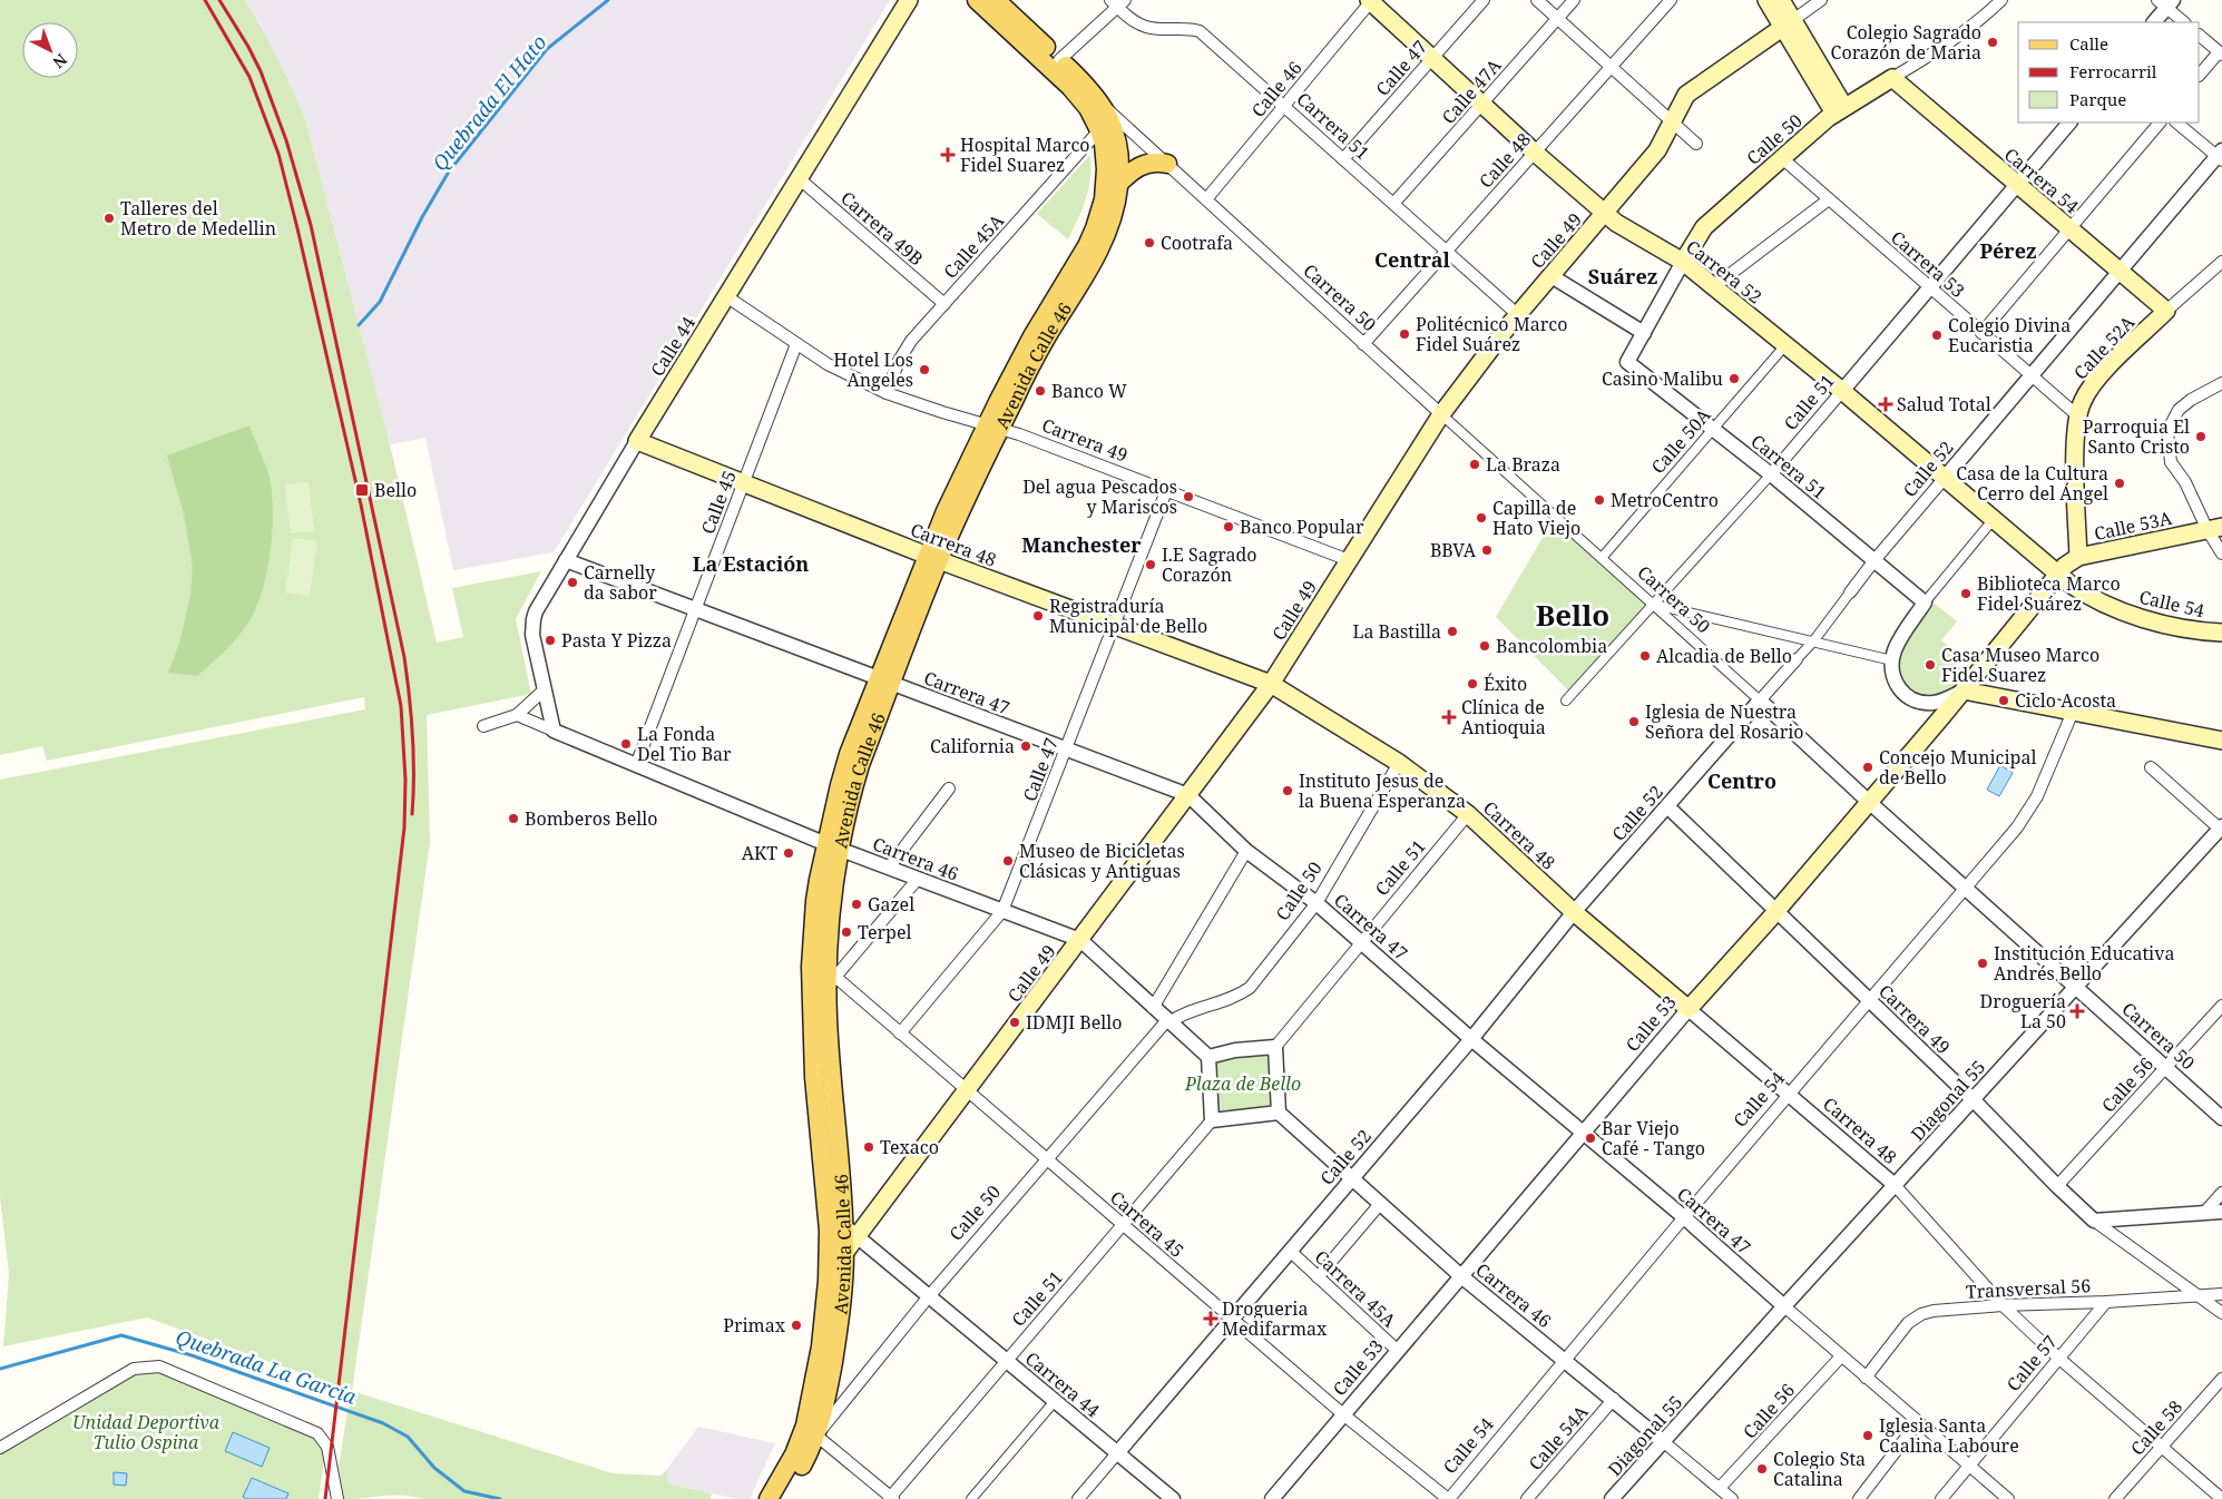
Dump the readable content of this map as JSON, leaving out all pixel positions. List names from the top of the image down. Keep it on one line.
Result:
{"streets":{"main road":["Calle 50","Carrera 54","Calle 49","Carrera 52","Calle 44","Calle 52A","Avenida Calle 46","Calle 53A","Carrera 48","Calle 54","Calle 53"],"street":["Calle 47","Calle 46","Calle 47A","Carrera 51","Calle 48","Carrera 49B","Calle 45A","Carrera 53","Carrera 50","Calle 51","Carrera 49","Calle 50A","Calle 52","Calle 45","Carrera 47","Carrera 46","Calle 56","Diagonal 55","Carrera 45","Carrera 45A","Transversal 56","Calle 57","Carrera 44","Calle 58","Calle 54A"]},"crossings":[["Calle 47","Carrera 51"],["Calle 47","Carrera 52"],["Calle 47","Carrera 49"],["Calle 47","Carrera 48"],["Calle 47","Carrera 47"],["Calle 47","Carrera 46"],["Calle 47","Carrera 45"],["Calle 46","Carrera 51"],["Calle 46","Carrera 52"],["Calle 46","Carrera 50"],["Calle 47A","Carrera 51"],["Calle 47A","Carrera 52"],["Carrera 51","Calle 50"],["Carrera 51","Calle 48"],["Carrera 51","Calle 49"],["Carrera 51","Calle 51"],["Carrera 51","Calle 50A"],["Carrera 51","Calle 52"],["Calle 50","Carrera 54"],["Calle 50","Carrera 53"],["Calle 50","Carrera 52"],["Calle 50","Avenida Calle 46"],["Calle 50","Carrera 48"],["Calle 50","Carrera 47"],["Calle 50","Carrera 46"],["Calle 50","Carrera 45"],["Calle 50","Carrera 44"],["Calle 48","Carrera 52"],["Calle 48","Carrera 50"],["Carrera 54","Calle 52A"],["Carrera 54","Calle 51"],["Carrera 54","Calle 52"],["Carrera 49B","Calle 45A"],["Carrera 49B","Calle 44"],["Calle 49","Carrera 52"],["Calle 49","Carrera 50"],["Calle 49","Avenida Calle 46"],["Calle 49","Carrera 49"],["Calle 49","Carrera 48"],["Calle 49","Carrera 47"],["Calle 49","Carrera 46"],["Calle 49","Carrera 45"],["Calle 49","Carrera 44"],["Calle 45A","Avenida Calle 46"],["Calle 45A","Carrera 49"],["Carrera 53","Calle 52A"],["Carrera 53","Calle 51"],["Carrera 53","Calle 52"],["Carrera 52","Calle 51"],["Carrera 52","Calle 50A"],["Carrera 52","Calle 52"],["Carrera 52","Calle 53A"],["Carrera 52","Calle 54"],["Carrera 52","Calle 53"],["Carrera 50","Avenida Calle 46"],["Carrera 50","Calle 51"],["Carrera 50","Calle 50A"],["Carrera 50","Calle 52"],["Carrera 50","Calle 54"],["Carrera 50","Calle 53"],["Carrera 50","Calle 56"],["Carrera 50","Diagonal 55"],["Calle 44","Carrera 49"],["Calle 44","Carrera 48"],["Calle 44","Carrera 47"],["Calle 44","Carrera 46"],["Calle 52A","Calle 53A"],["Avenida Calle 46","Carrera 49"],["Avenida Calle 46","Carrera 48"],["Avenida Calle 46","Carrera 47"],["Avenida Calle 46","Carrera 46"],["Avenida Calle 46","Carrera 45"],["Avenida Calle 46","Carrera 44"],["Calle 51","Carrera 48"],["Calle 51","Carrera 47"],["Calle 51","Carrera 45"],["Calle 51","Carrera 44"],["Carrera 49","Calle 52"],["Carrera 49","Calle 45"],["Carrera 49","Calle 54"],["Carrera 49","Calle 53"],["Carrera 49","Calle 56"],["Carrera 49","Diagonal 55"],["Carrera 49","Transversal 56"],["Calle 52","Carrera 48"],["Calle 52","Carrera 47"],["Calle 52","Carrera 46"],["Calle 52","Carrera 45"],["Calle 52","Carrera 45A"],["Calle 52","Carrera 44"],["Calle 45","Carrera 48"],["Calle 45","Carrera 47"],["Calle 45","Carrera 46"],["Calle 53A","Calle 54"],["Calle 53A","Calle 53"],["Carrera 48","Calle 54"],["Carrera 48","Calle 53"],["Carrera 48","Diagonal 55"],["Carrera 48","Transversal 56"],["Carrera 48","Calle 57"],["Carrera 48","Calle 58"],["Calle 54","Carrera 47"],["Calle 54","Carrera 46"],["Calle 54","Calle 53"],["Calle 54","Carrera 45"],["Carrera 47","Calle 53"],["Carrera 47","Calle 56"],["Carrera 47","Diagonal 55"],["Carrera 47","Transversal 56"],["Carrera 47","Calle 57"],["Carrera 46","Calle 53"],["Carrera 46","Calle 56"],["Carrera 46","Diagonal 55"],["Carrera 46","Calle 54A"],["Calle 53","Carrera 45"],["Calle 53","Carrera 45A"],["Transversal 56","Calle 57"]],"districts":["Pérez","Central","Suárez","Manchester","La Estación","Bello","Centro"],"water":["Quebrada El Hato","Quebrada La García"],"parks":["Plaza de Bello","Unidad Deportiva Tulio Ospina"],"places":{"other":["Colegio Sagrado Corazón de Maria","Talleres del Metro de Medellin","Cootrafa","Politécnico Marco Fidel Suárez","Colegio Divina Eucaristia","Hotel Los Angeles","Casino Malibu","Banco W","Parroquia El Santo Cristo","La Braza","Casa de la Cultura Cerro del Ángel","Del agua Pescados y Mariscos","MetroCentro","Capilla de Hato Viejo","Banco Popular","BBVA","I.E Sagrado Corazón","Carnelly da sabor","Biblioteca Marco Fidel Suárez","Registraduría Municipal de Bello","La Bastilla","Pasta Y Pizza","Bancolombia","Alcadia de Bello","Casa Museo Marco Fidel Suarez","Éxito","Ciclo Acosta","Iglesia de Nuestra Señora del Rosario","La Fonda Del Tio Bar","California","Concejo Municipal de Bello","Instituto Jesus de la Buena Esperanza","Bomberos Bello","AKT","Museo de Bicicletas Clásicas y Antiguas","Gazel","Terpel","Institución Educativa Andrés Bello","IDMJI Bello","Bar Viejo Café - Tango","Texaco","Primax","Iglesia Santa Caalina Laboure","Colegio Sta Catalina"],"health":["Hospital Marco Fidel Suarez","Salud Total","Clínica de Antioquia","Droguería La 50","Drogueria Medifarmax"],"transit":["Bello"]},"legend":["Calle","Ferrocarril","Parque"],"north":"bottom right"}
